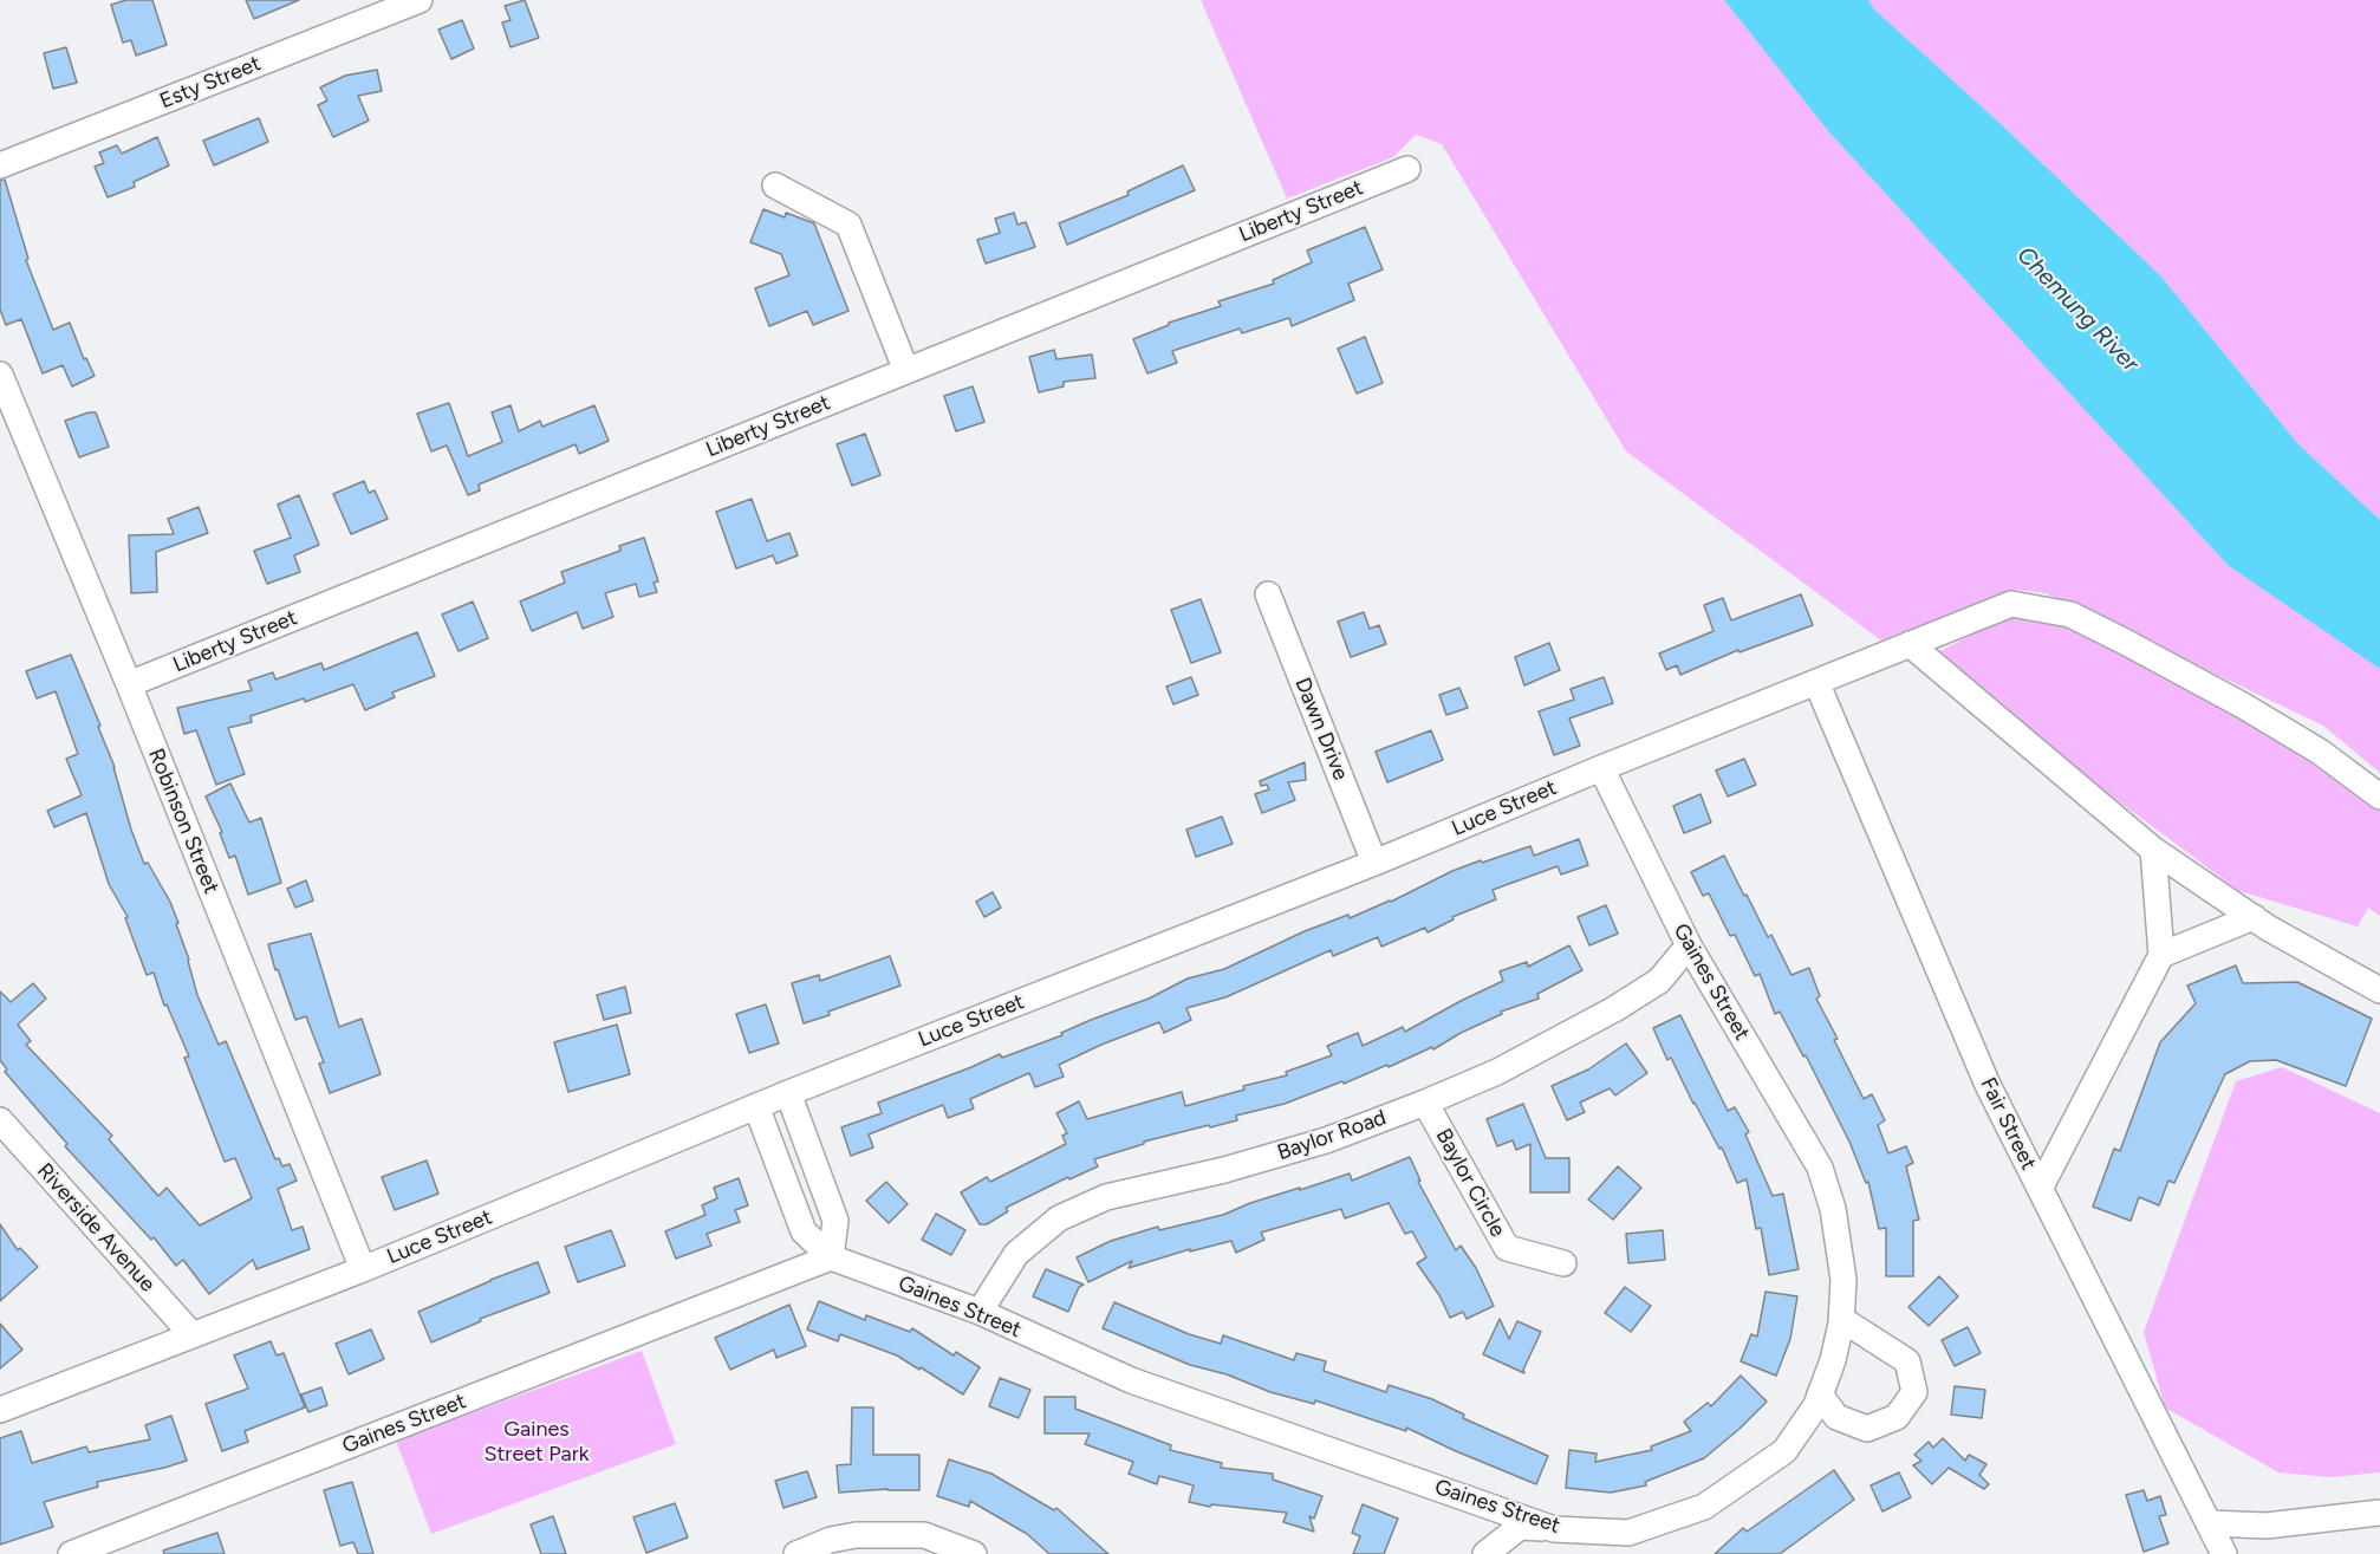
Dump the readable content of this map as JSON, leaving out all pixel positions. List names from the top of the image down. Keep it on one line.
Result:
{"streets":{"street":["Esty Street","Liberty Street","Dawn Drive","Luce Street","Robinson Street","Gaines Street","Fair Street","Baylor Road","Baylor Circle","Riverside Avenue"]},"crossings":[["Liberty Street","Robinson Street"],["Dawn Drive","Luce Street"],["Luce Street","Robinson Street"],["Luce Street","Gaines Street"],["Luce Street","Fair Street"],["Luce Street","Riverside Avenue"],["Gaines Street","Baylor Road"],["Baylor Road","Baylor Circle"]],"water":["Chemung River"],"parks":["Gaines Street Park"]}
